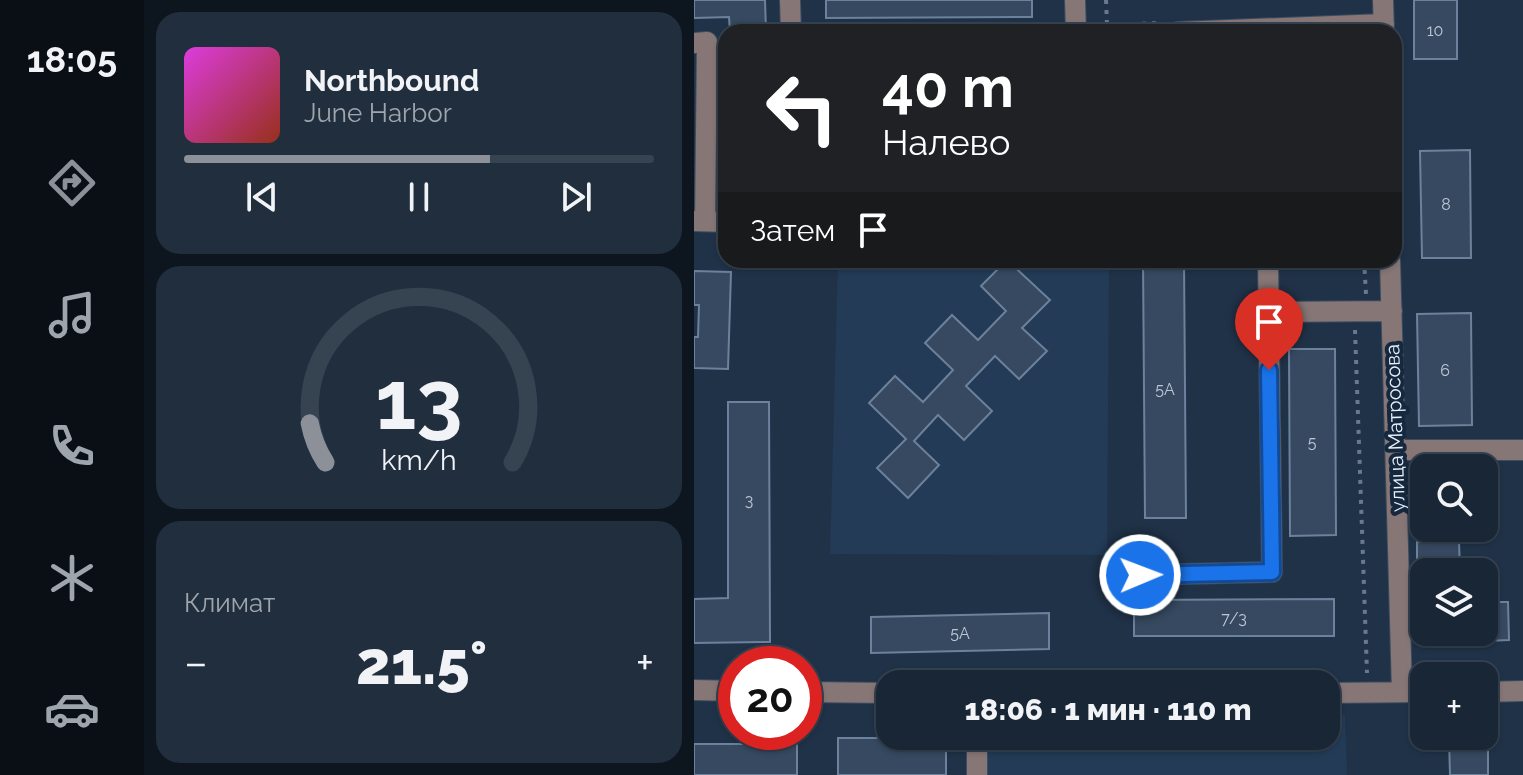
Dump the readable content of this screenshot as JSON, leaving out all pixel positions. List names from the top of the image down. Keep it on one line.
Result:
{"streets":{"street":["улица Матросова"]},"house_numbers":["10","8","6","5А","5","3","7/3","5А"],"page":{"tabs":"18:05","turn":["40 m","Налево"],"song":["Northbound","June Harbor"],"then":"Затем","map_buttons":"+","tile":"Климат","heat":["−","21.5°","+"],"limit":"20","trip":"18:06 · 1 мин · 110 m","gauge":["13","km/h"]}}
